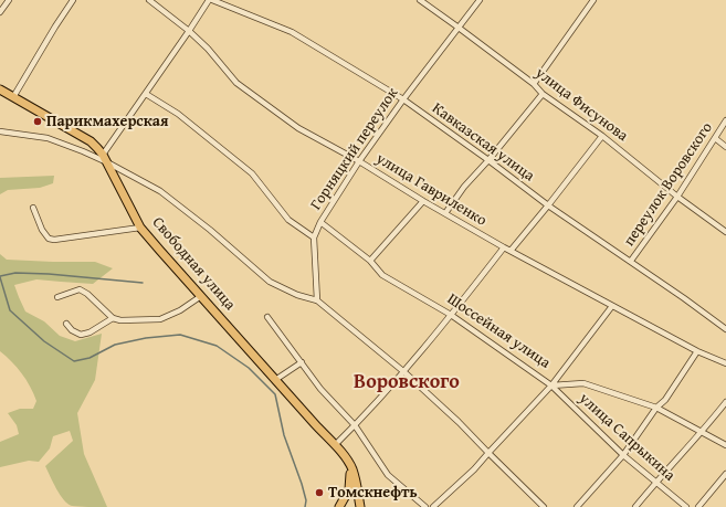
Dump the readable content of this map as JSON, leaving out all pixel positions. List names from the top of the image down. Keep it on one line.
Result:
{"streets":{"main road":["Свободная улица"],"street":["улица Фисунова","Кавказская улица","Горняцкий переулок","переулок Воровского","улица Гавриленко","Шоссейная улица","улица Сапрыкина"]},"crossings":[["улица Фисунова","Горняцкий переулок"],["улица Фисунова","переулок Воровского"],["Кавказская улица","Горняцкий переулок"],["Кавказская улица","переулок Воровского"],["Горняцкий переулок","улица Гавриленко"],["Горняцкий переулок","Шоссейная улица"],["Шоссейная улица","улица Сапрыкина"]],"districts":["Воровского"],"places":["Парикмахерская","Томскнефть"]}
